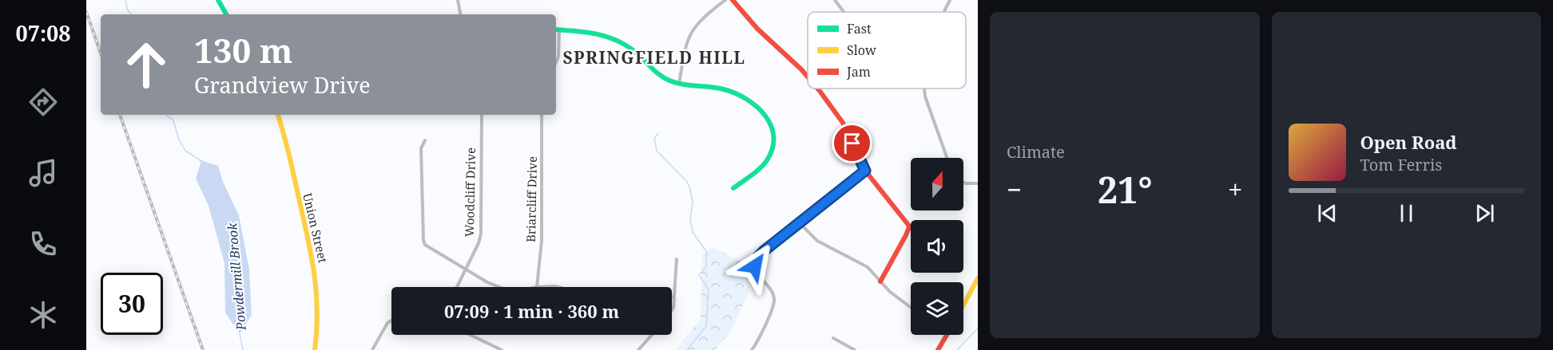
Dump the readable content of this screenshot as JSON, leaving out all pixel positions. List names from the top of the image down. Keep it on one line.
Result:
{"streets":{"street":["Woodcliff Drive","Briarcliff Drive","Union Street"]},"districts":["SPRINGFIELD HILL"],"water":["Powdermill Brook"],"legend":["Fast","Slow","Jam"],"north":"top","page":{"tabs":"07:08","tile":"Climate","turn":["130 m","Grandview Drive"],"song":["Open Road","Tom Ferris"],"heat":["−","21°","+"],"limit":"30","trip":"07:09 · 1 min · 360 m"}}
